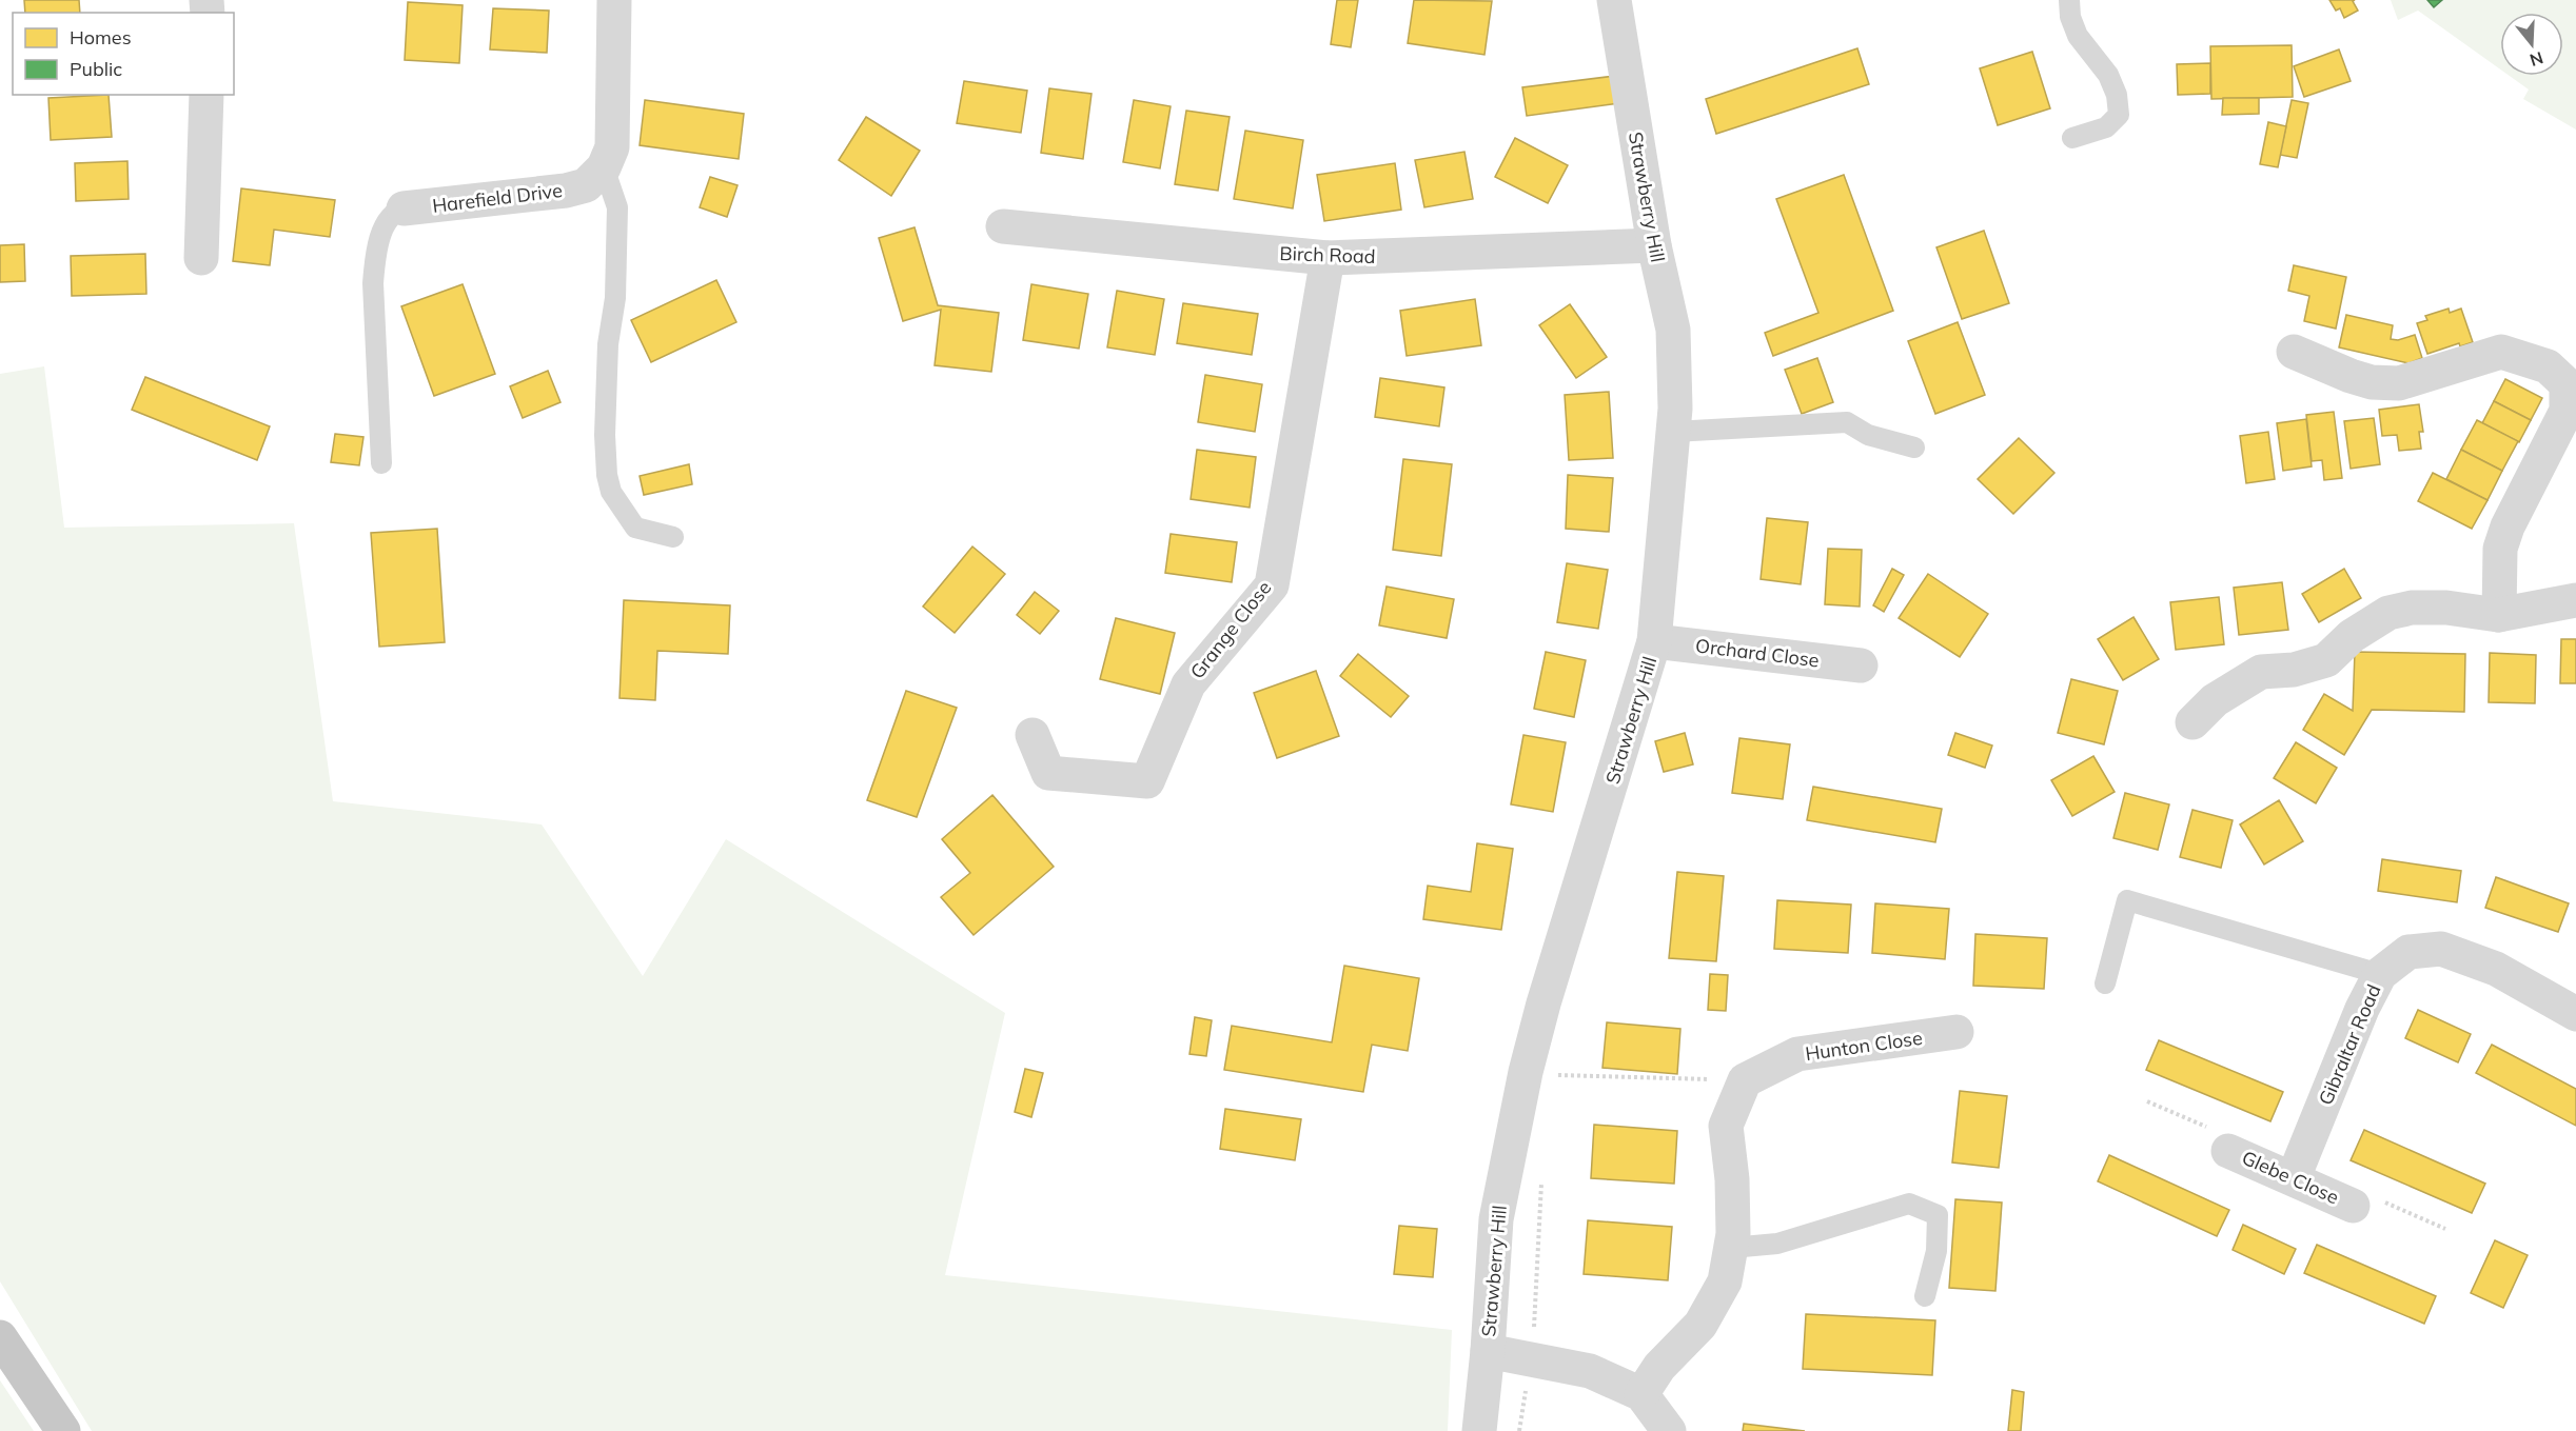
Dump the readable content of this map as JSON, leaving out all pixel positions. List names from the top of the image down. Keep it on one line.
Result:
{"streets":{"street":["Strawberry Hill","Harefield Drive","Birch Road","Grange Close","Orchard Close","Gibraltar Road","Hunton Close","Glebe Close"]},"crossings":[["Strawberry Hill","Birch Road"],["Strawberry Hill","Orchard Close"],["Birch Road","Grange Close"],["Gibraltar Road","Glebe Close"]],"legend":["Homes","Public"],"north":"bottom"}
